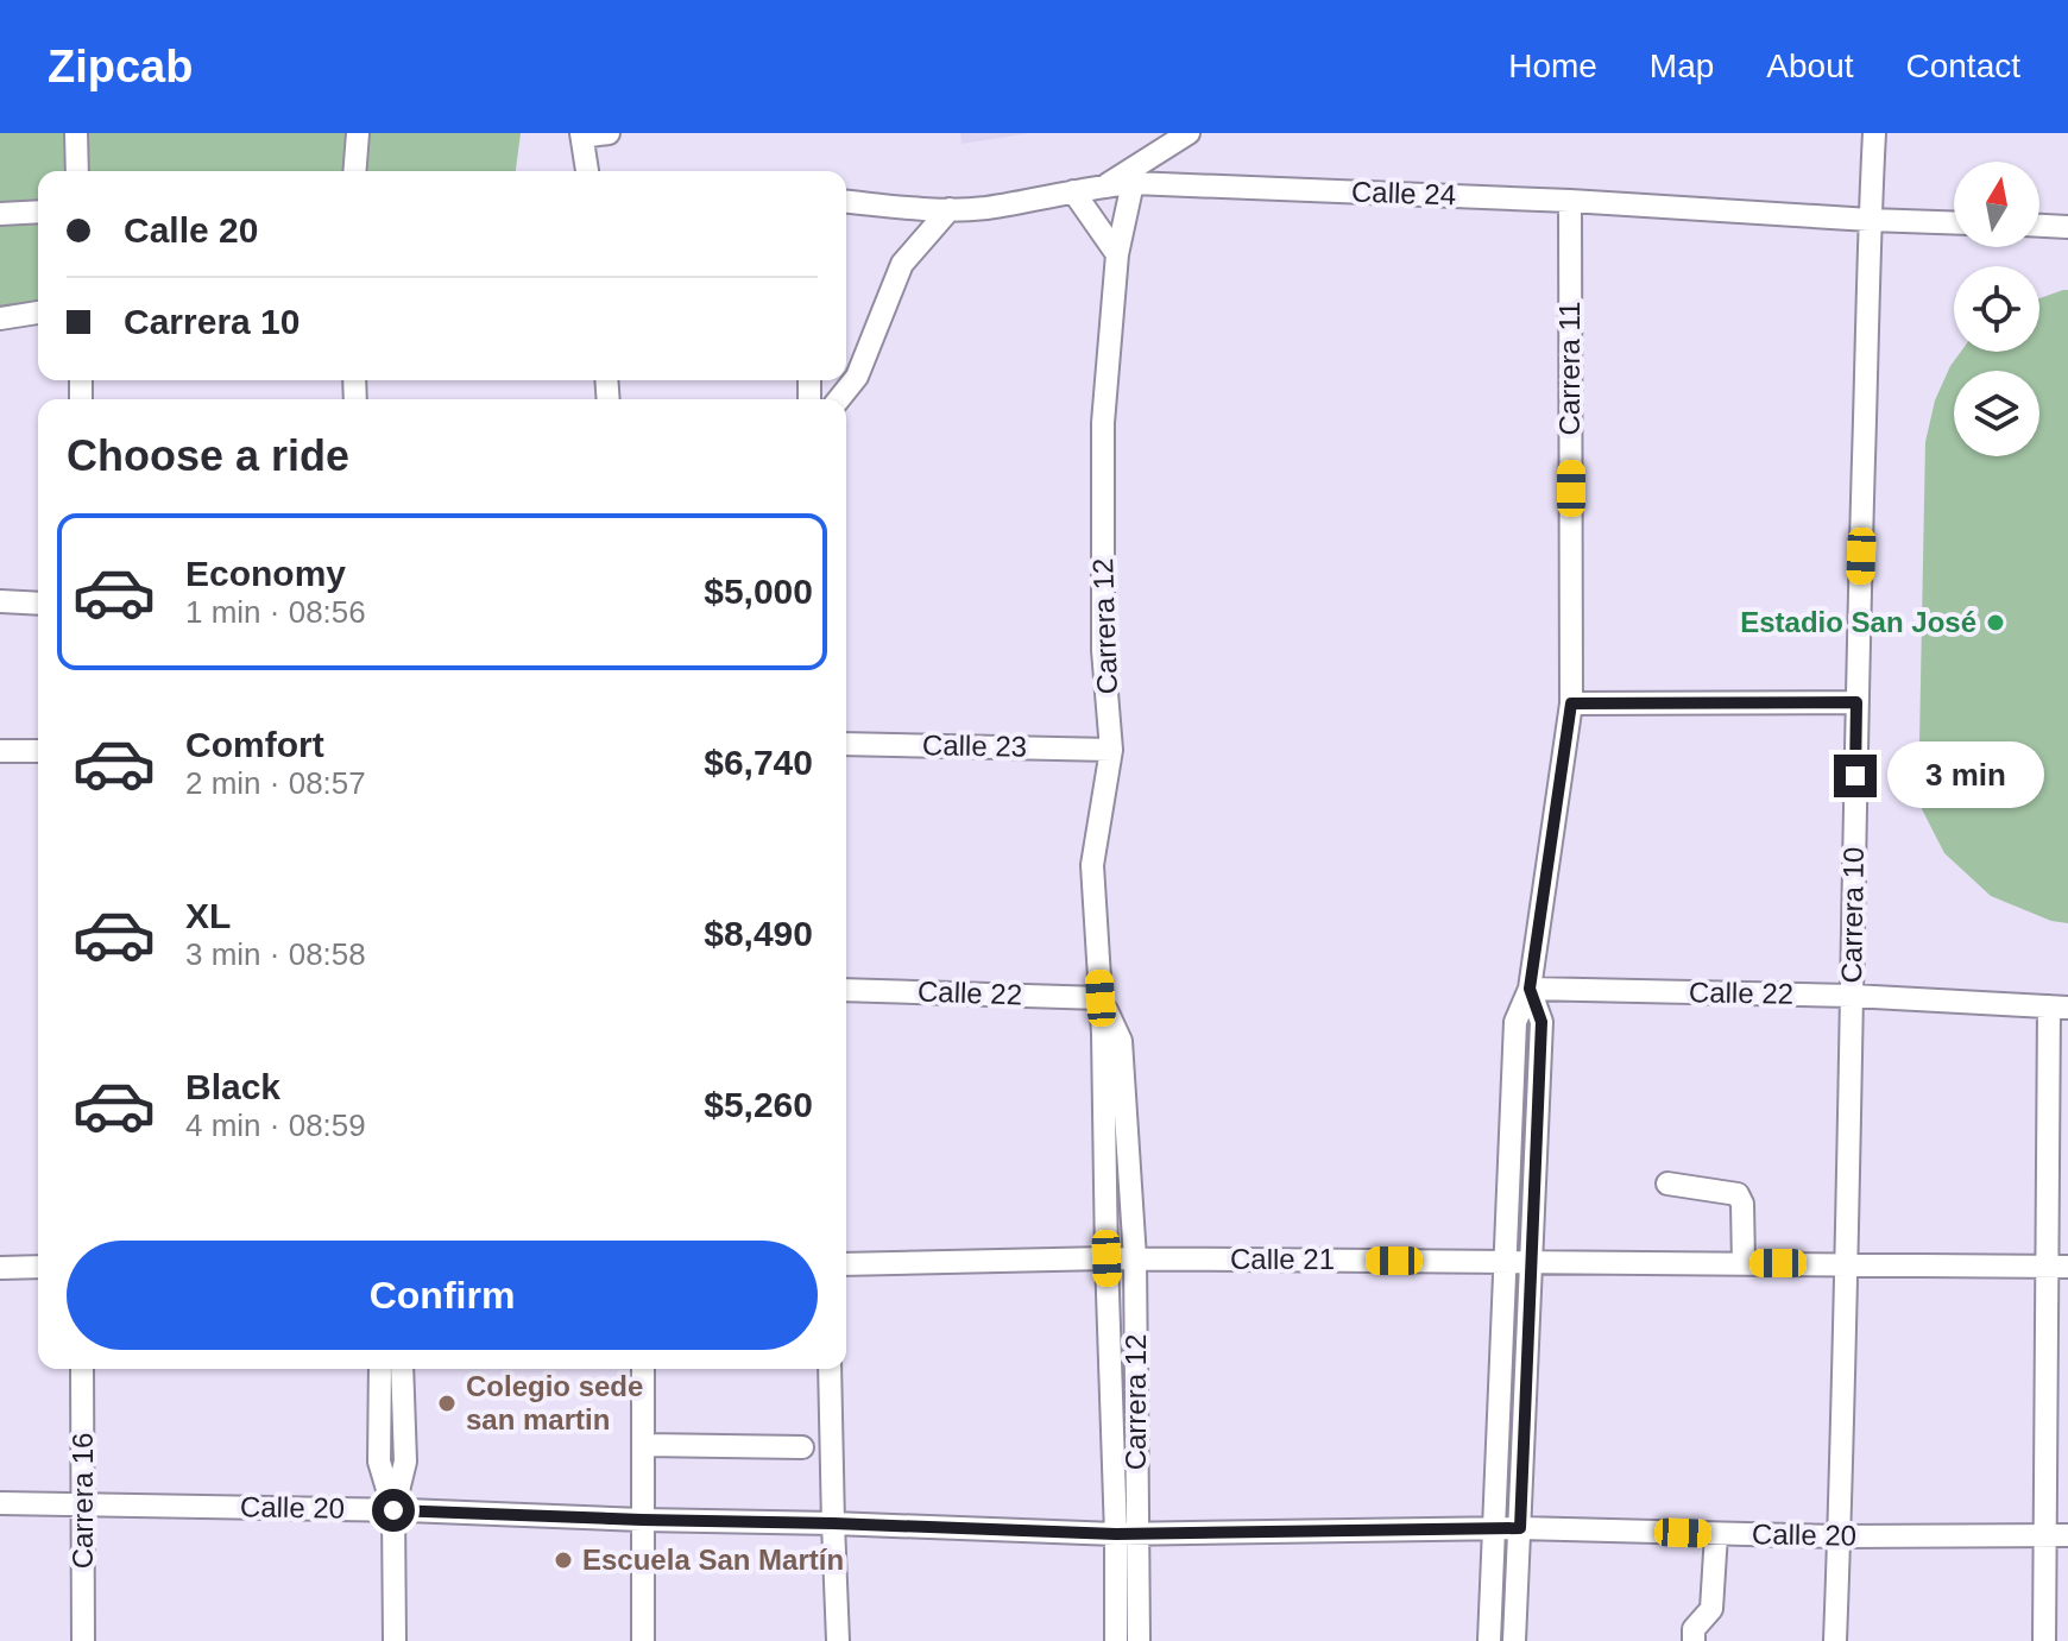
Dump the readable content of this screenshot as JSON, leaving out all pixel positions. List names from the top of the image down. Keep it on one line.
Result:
{"streets":{"street":["Calle 24","Carrera 11","Carrera 12","Calle 23","Carrera 10","Calle 22","Calle 21","Carrera 16","Calle 20"]},"crossings":[["Calle 24","Carrera 11"],["Calle 24","Carrera 12"],["Calle 24","Carrera 10"],["Carrera 11","Calle 22"],["Carrera 11","Calle 21"],["Carrera 11","Calle 20"],["Carrera 12","Calle 23"],["Carrera 12","Calle 22"],["Carrera 12","Calle 21"],["Carrera 12","Calle 20"],["Carrera 10","Calle 22"],["Carrera 10","Calle 21"],["Carrera 10","Calle 20"],["Carrera 16","Calle 20"]],"places":["Estadio San José","Colegio sede san martin","Escuela San Martín"],"north":"top","page":{"header":"Zipcab","nav":["Home","Map","About","Contact"],"banner":["Calle 20","Carrera 10"],"heading":"Choose a ride","list":[{"name":"Economy","note":"1 min · 08:56","value":"$5,000"},{"name":"Comfort","note":"2 min · 08:57","value":"$6,740"},{"name":"XL","note":"3 min · 08:58","value":"$8,490"},{"name":"Black","note":"4 min · 08:59","value":"$5,260"}],"bubble":"3 min","buttons":"Confirm"}}
